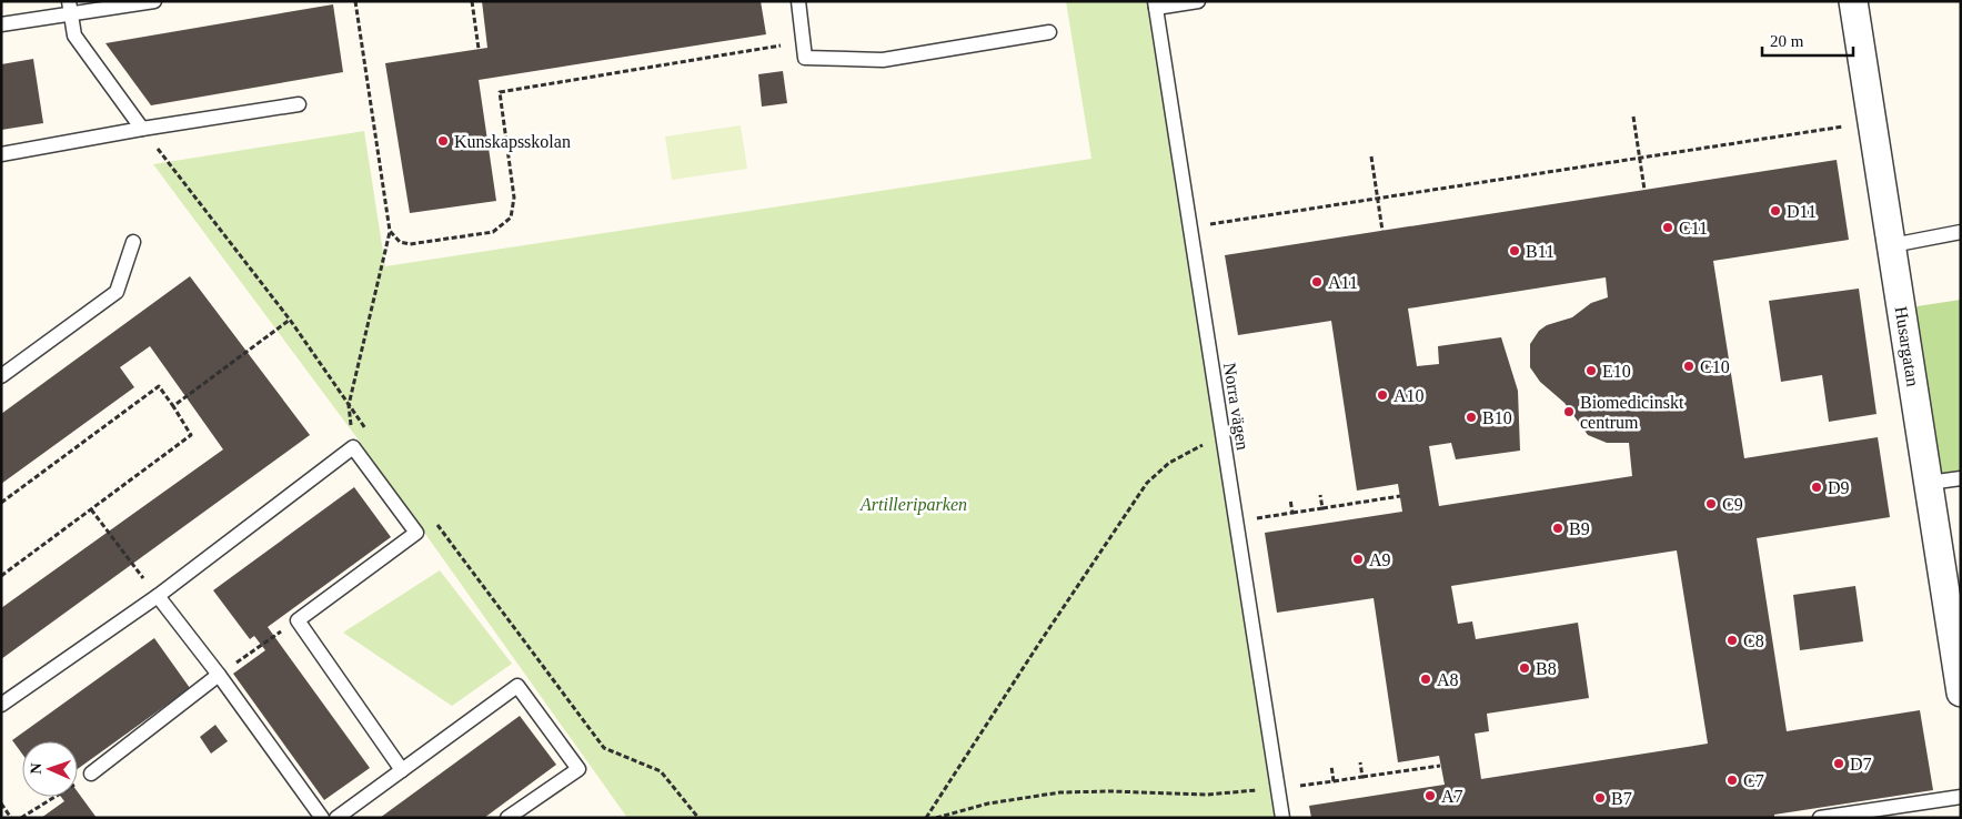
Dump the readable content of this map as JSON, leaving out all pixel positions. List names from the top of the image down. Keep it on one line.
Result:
{"streets":{"street":["Husargatan"],"lane":["Norra vägen"]},"parks":["Artilleriparken"],"places":["Kunskapsskolan","D11","C11","B11","A11","C10","E10","A10","Biomedicinskt centrum","B10","D9","C9","B9","A9","C8","B8","A8","D7","C7","A7","B7"],"scale_bar":"20 m","north":"left"}
